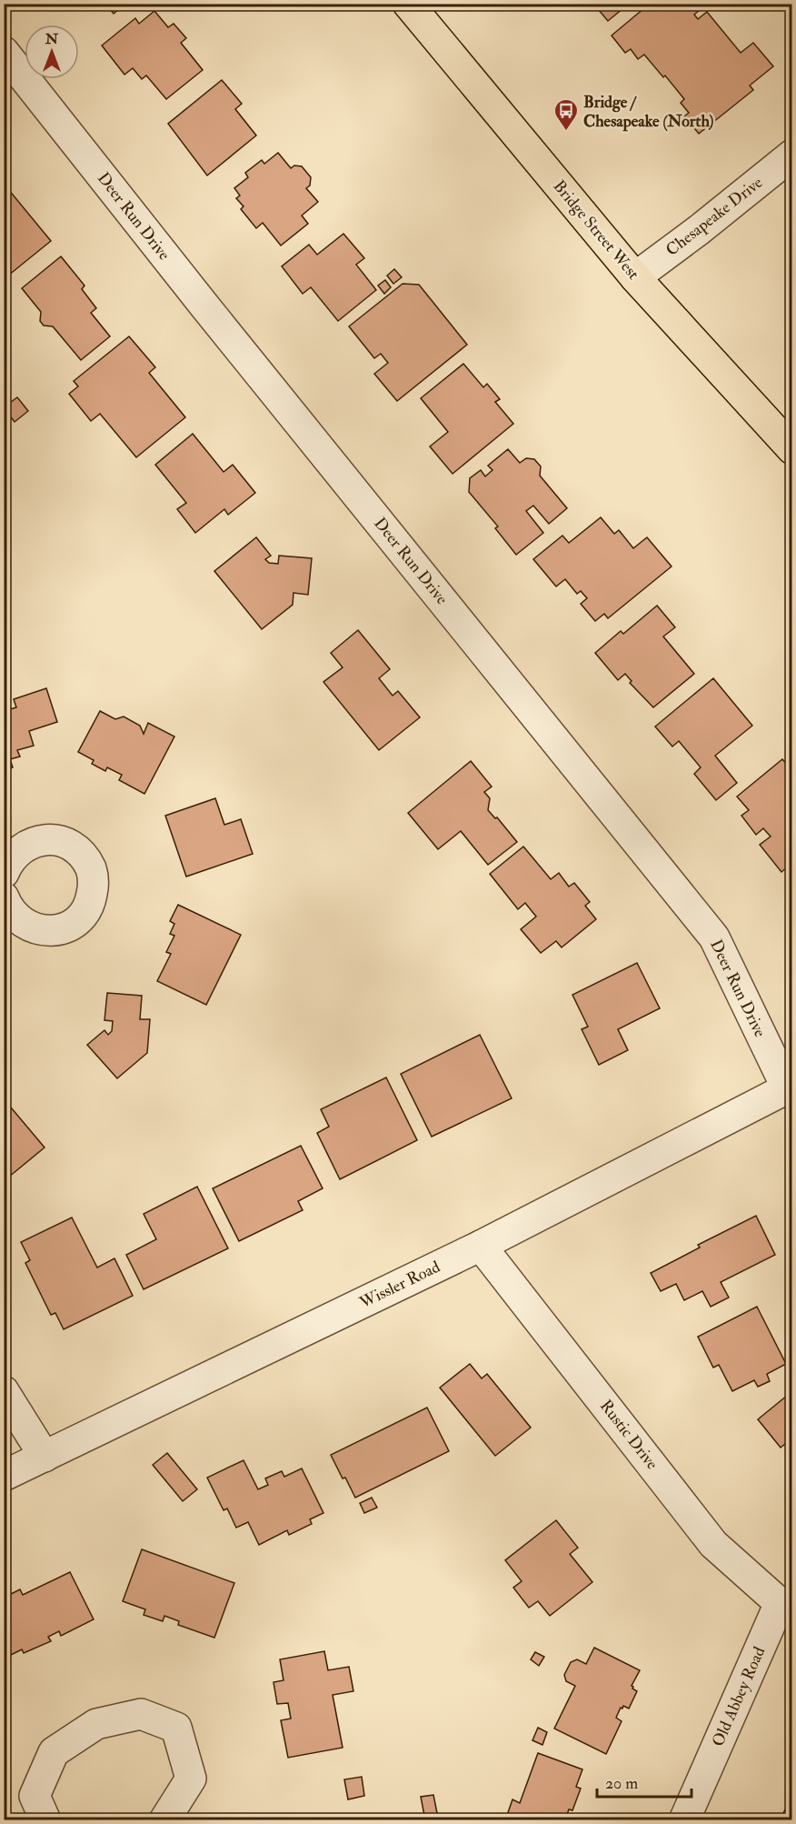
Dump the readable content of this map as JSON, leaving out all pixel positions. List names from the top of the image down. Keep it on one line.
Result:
{"streets":{"main road":["Bridge Street West"],"street":["Deer Run Drive","Chesapeake Drive","Wissler Road","Rustic Drive","Old Abbey Road"]},"crossings":[["Deer Run Drive","Wissler Road"],["Chesapeake Drive","Bridge Street West"],["Wissler Road","Rustic Drive"],["Rustic Drive","Old Abbey Road"]],"places":{"bus stop":["Bridge / Chesapeake (North)"]},"scale_bar":"20 m","north":"top"}
